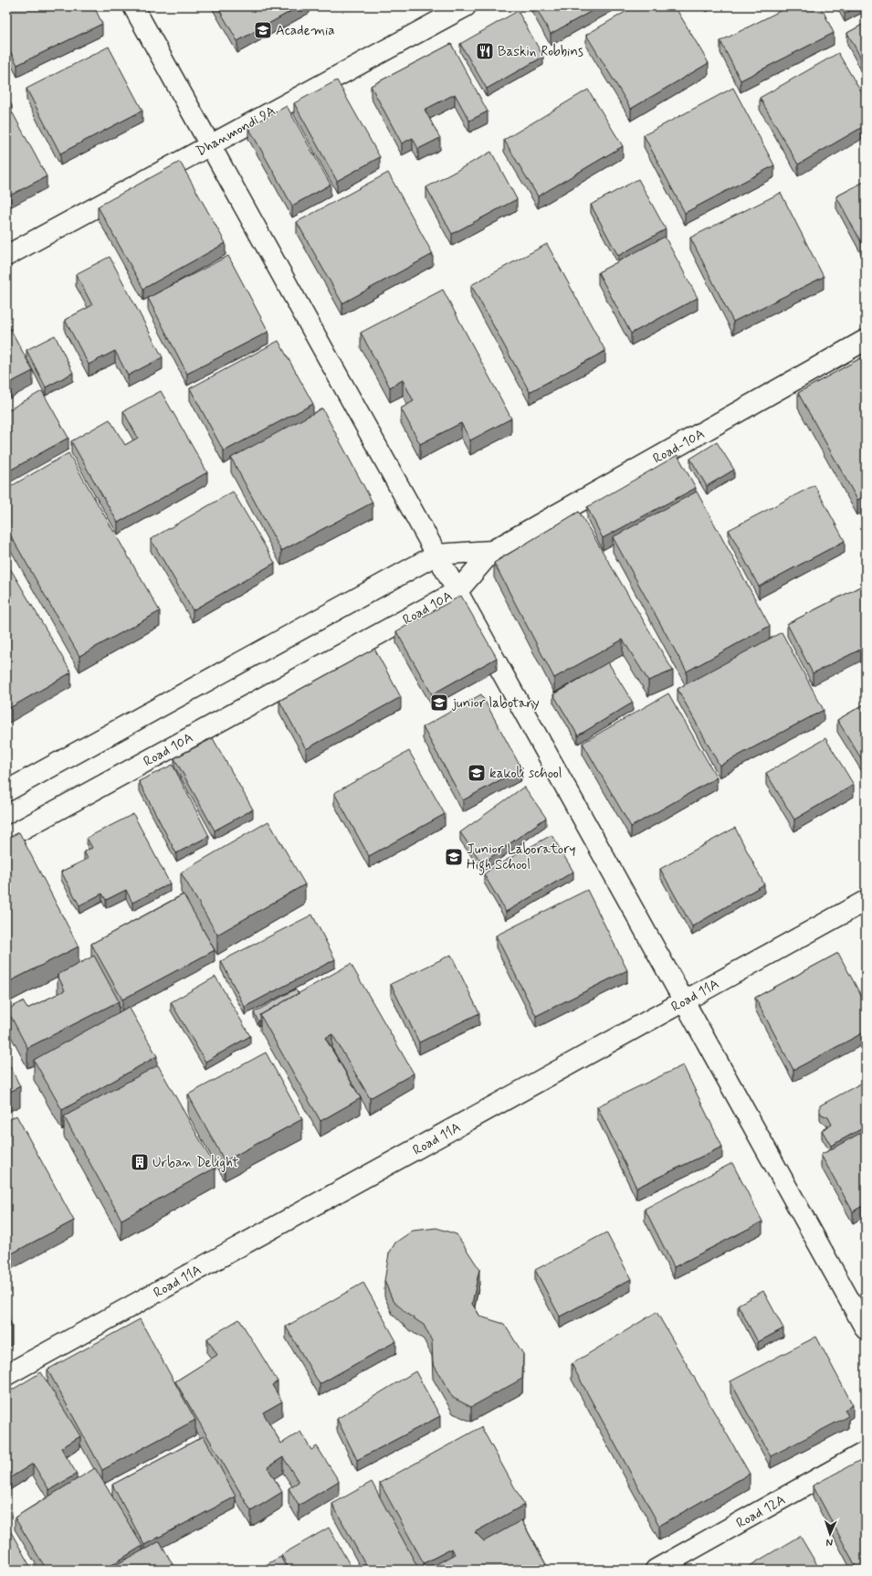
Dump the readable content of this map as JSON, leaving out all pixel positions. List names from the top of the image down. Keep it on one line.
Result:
{"streets":{"street":["Dhanmondi 9A","Road-10A","Road 10A","Road 11A","Road 12A"]},"crossings":[["Road-10A","Road 10A"]],"places":{"school or university":["Academia","junior labotary","kakoli school","Junior Laboratory High School"],"restaurant":["Baskin Robbins"],"building":["Urban Delight"]},"north":"bottom"}
